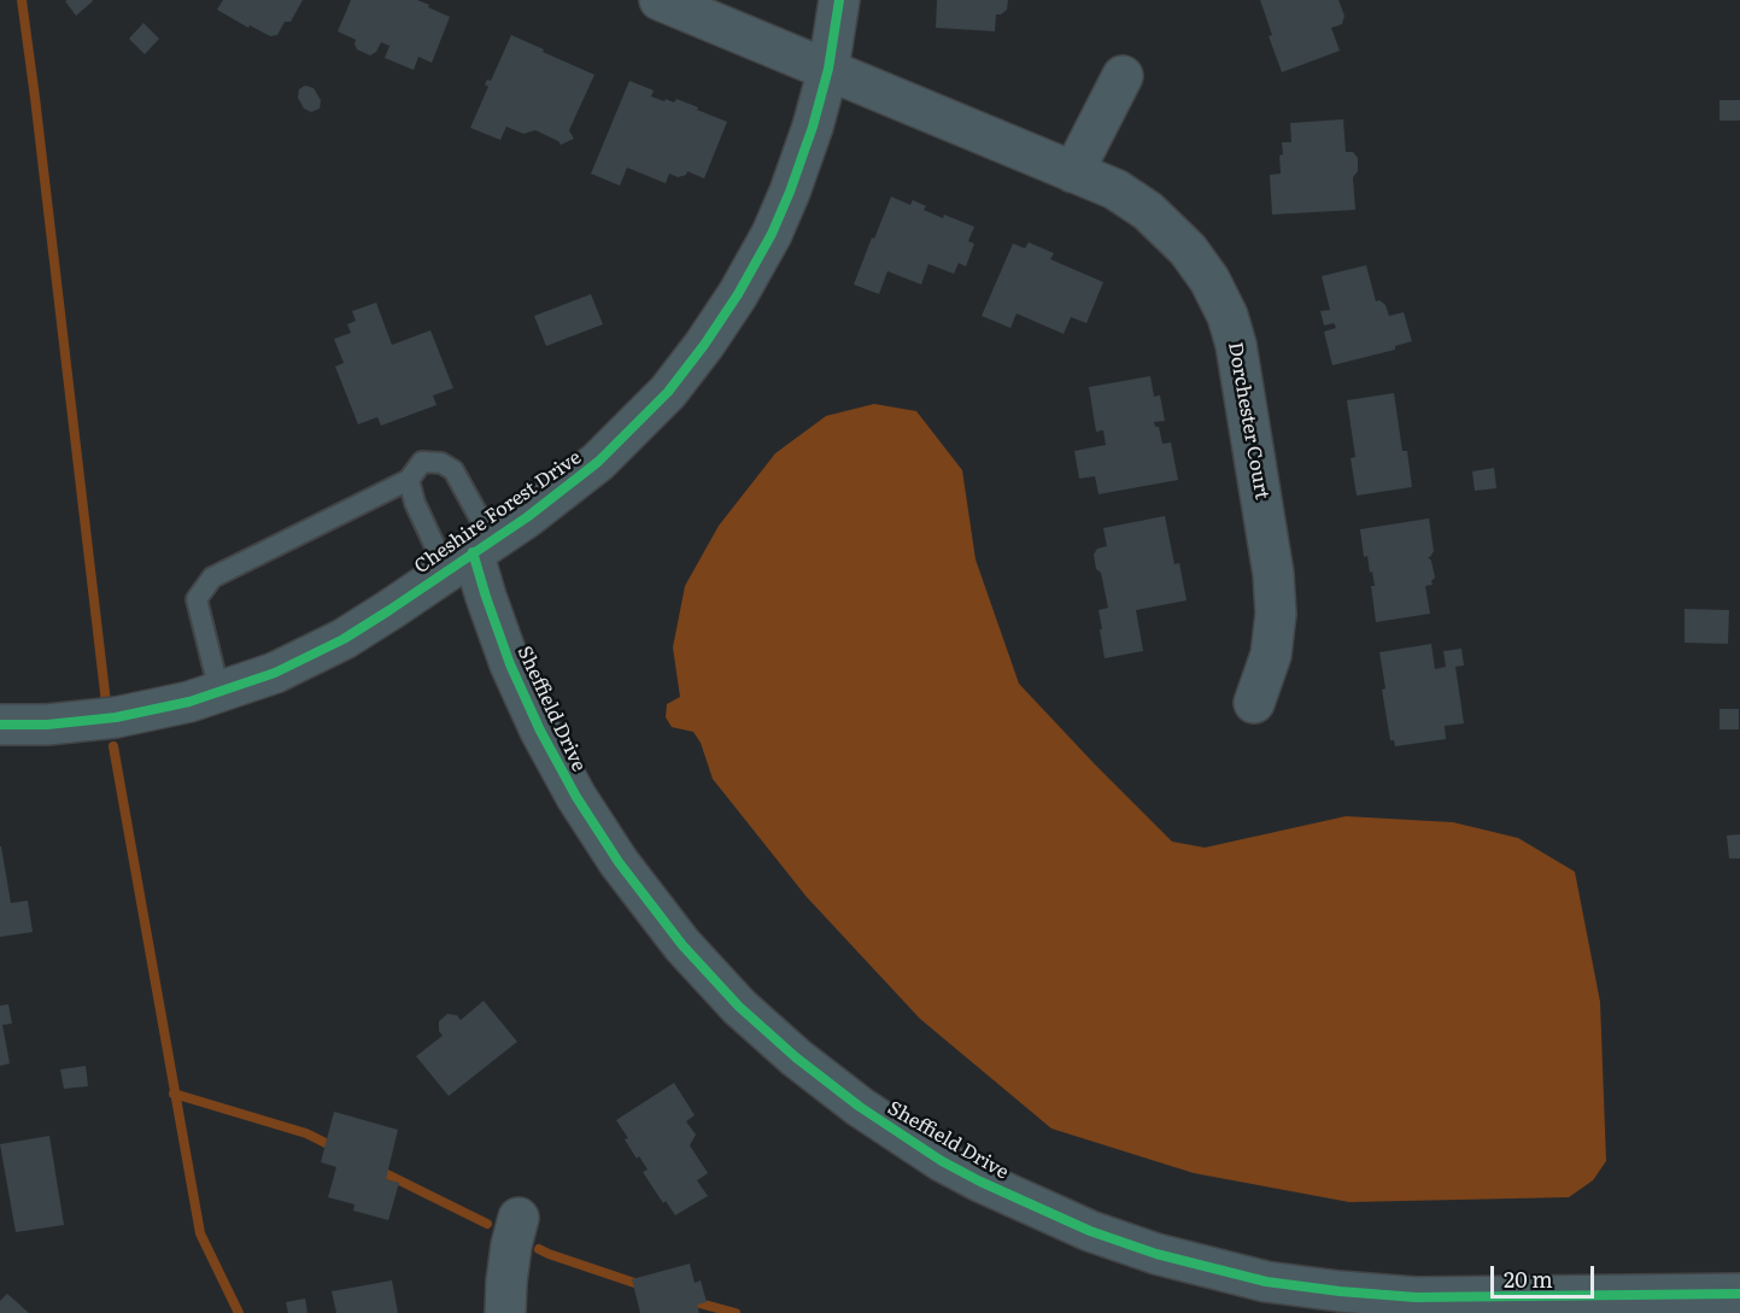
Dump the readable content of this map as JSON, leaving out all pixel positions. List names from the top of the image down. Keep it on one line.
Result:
{"streets":{"street":["Dorchester Court","Cheshire Forest Drive","Sheffield Drive"]},"crossings":[["Dorchester Court","Cheshire Forest Drive"],["Cheshire Forest Drive","Sheffield Drive"]],"scale_bar":"20 m"}
